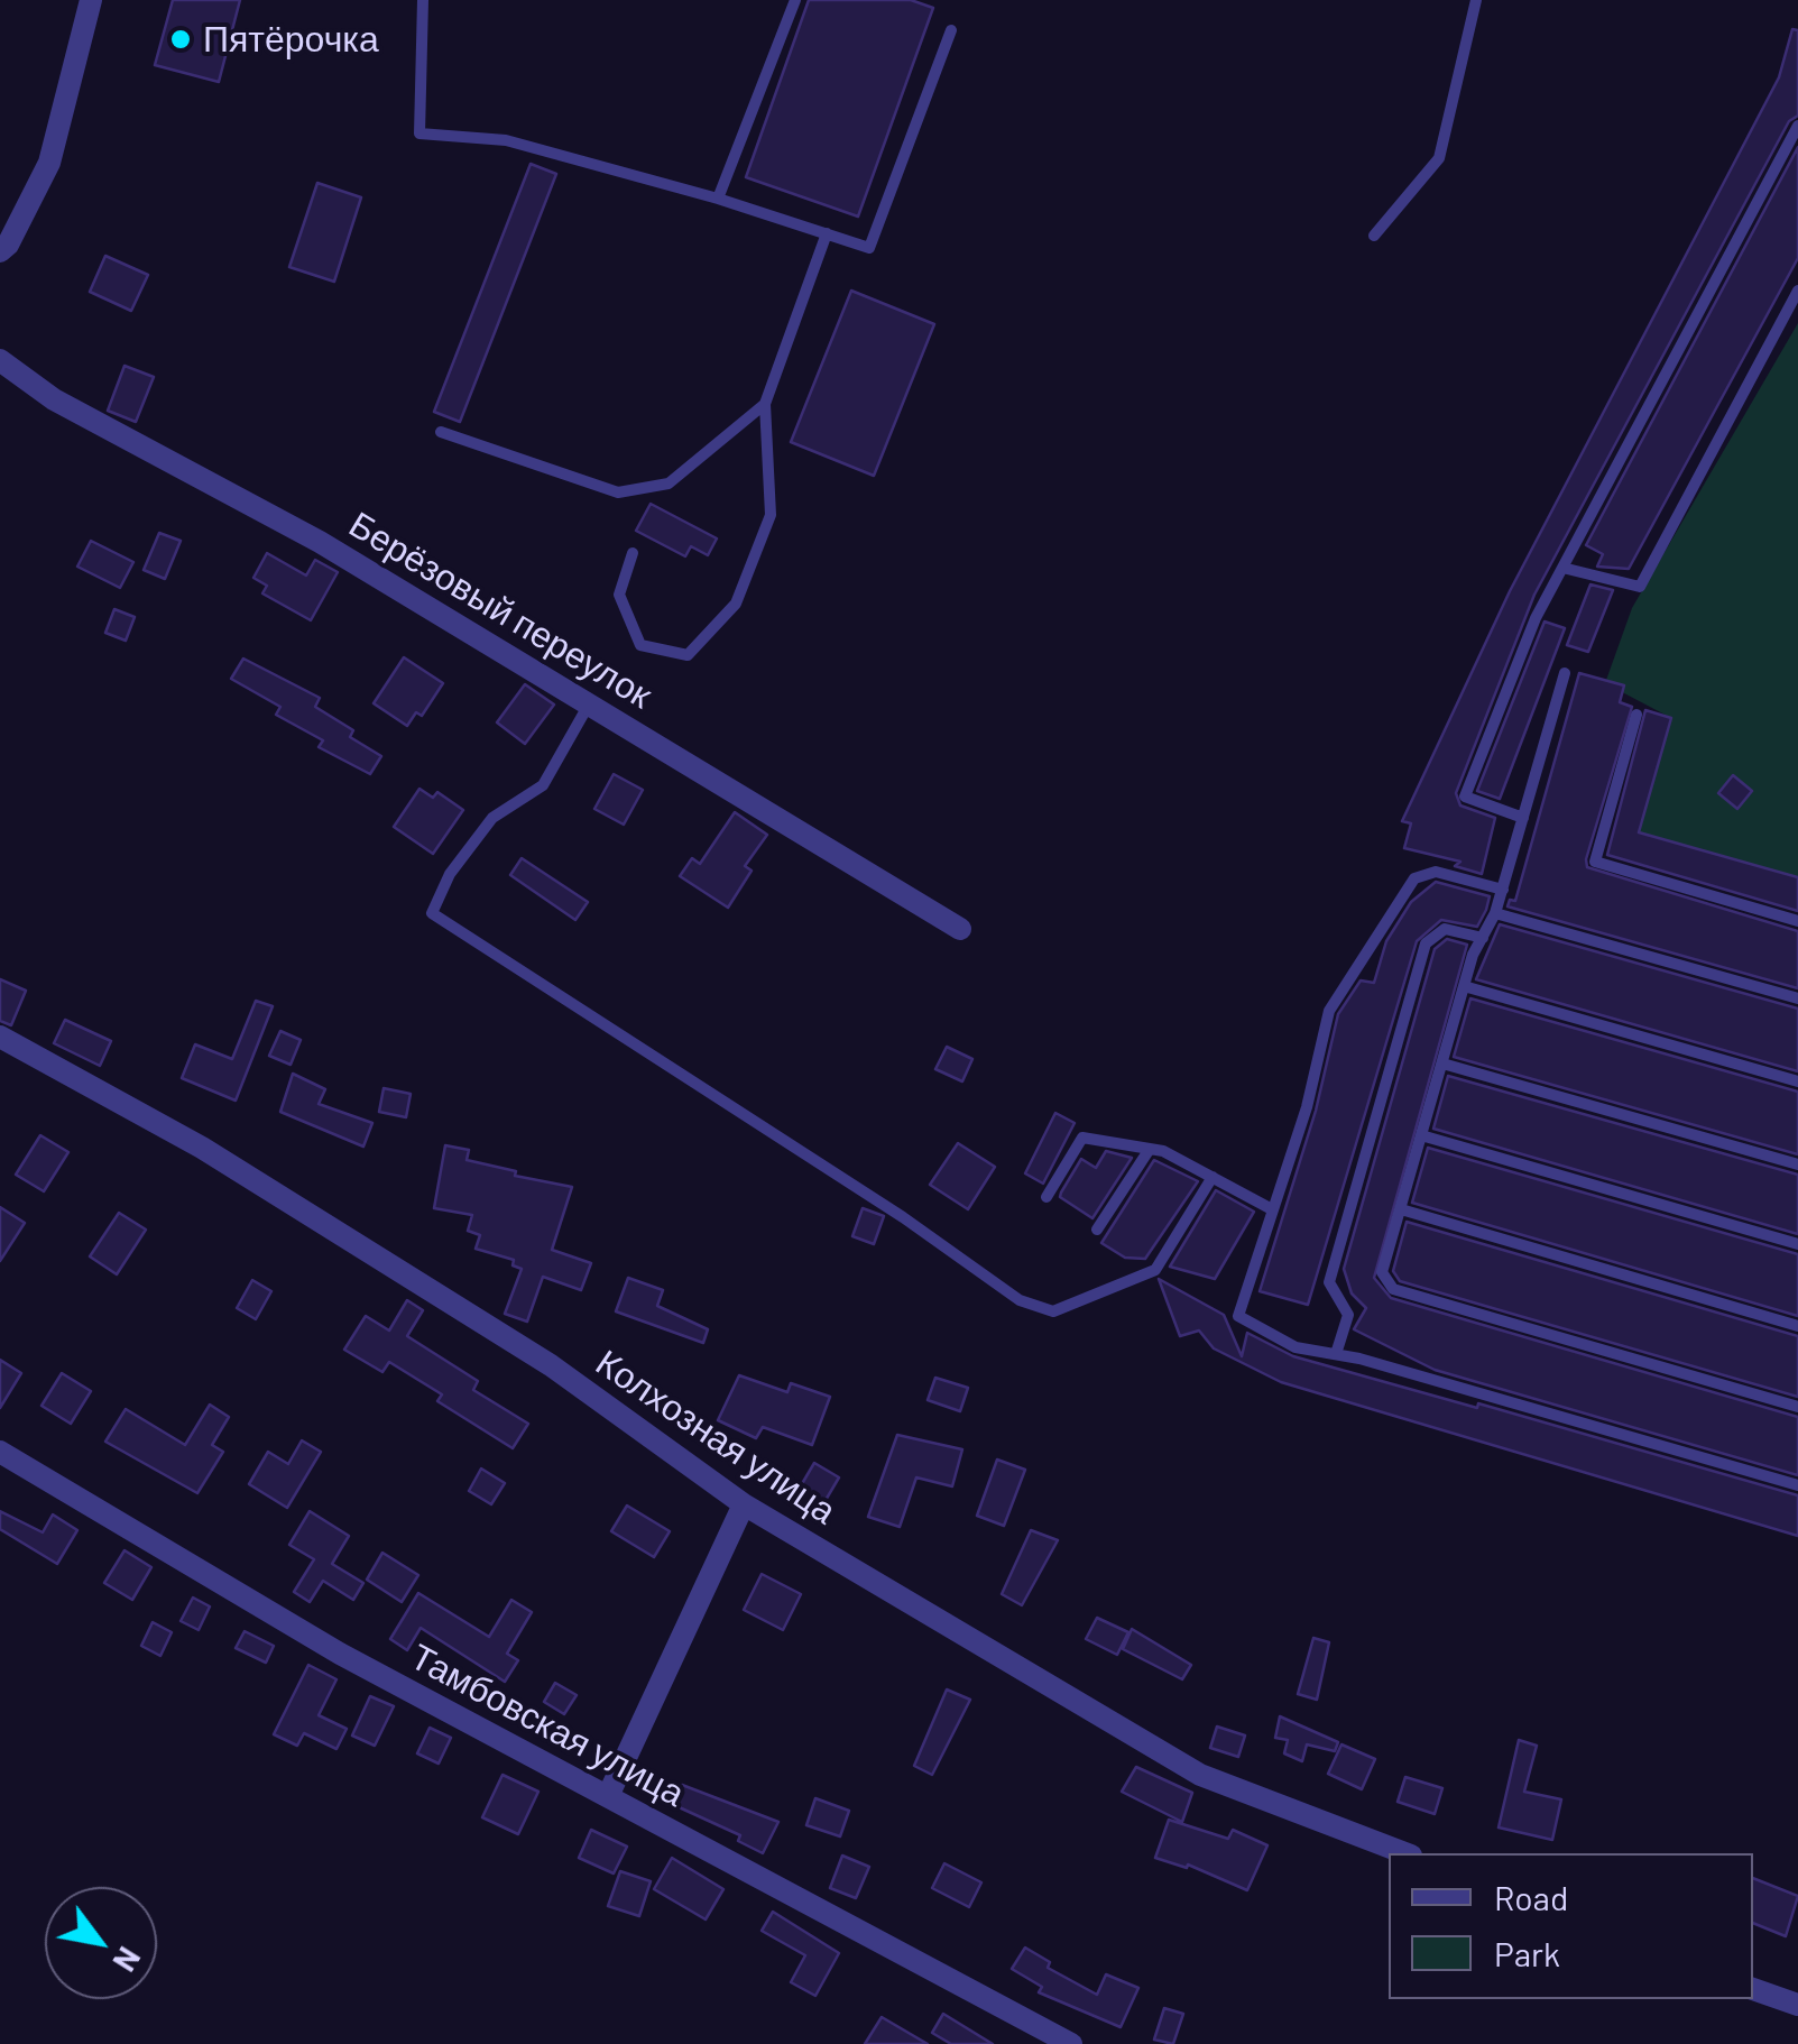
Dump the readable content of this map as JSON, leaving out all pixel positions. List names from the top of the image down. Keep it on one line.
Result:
{"streets":{"street":["Берёзовый переулок","Колхозная улица","Тамбовская улица"]},"places":["Пятёрочка"],"legend":["Road","Park"],"north":"bottom right"}
